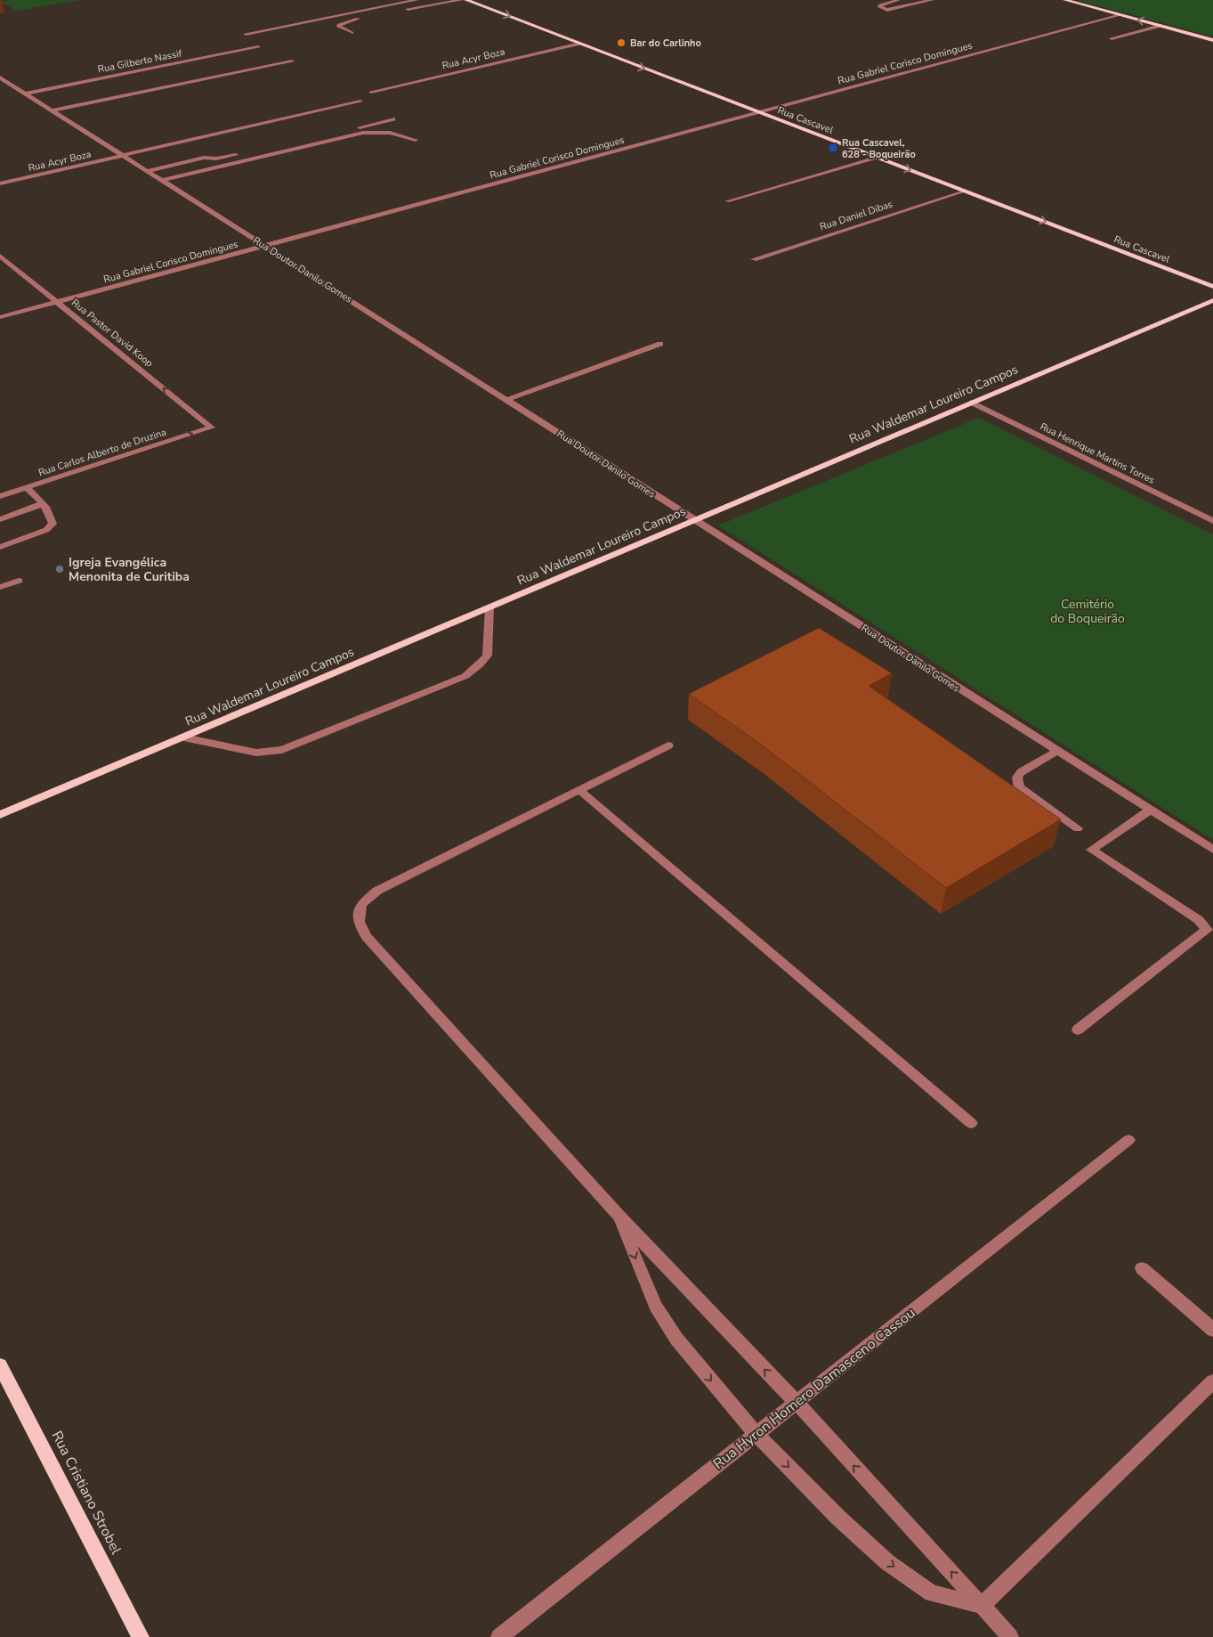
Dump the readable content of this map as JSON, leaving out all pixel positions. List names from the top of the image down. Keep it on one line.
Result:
{"streets":{"main road":["Rua Cascavel","Rua Waldemar Loureiro Campos","Rua Cristiano Strobel"],"street":["Rua Acyr Boza","Rua Gilberto Nassif","Rua Gabriel Corisco Domingues","Rua Daniel Dibas","Rua Doutor Danilo Gomes","Rua Pastor David Koop","Rua Carlos Alberto de Druzina","Rua Henrique Martins Torres","Rua Hyron Homero Damasceno Cassou"]},"crossings":[["Rua Acyr Boza","Rua Cascavel"],["Rua Acyr Boza","Rua Doutor Danilo Gomes"],["Rua Gilberto Nassif","Rua Doutor Danilo Gomes"],["Rua Gabriel Corisco Domingues","Rua Cascavel"],["Rua Gabriel Corisco Domingues","Rua Doutor Danilo Gomes"],["Rua Gabriel Corisco Domingues","Rua Pastor David Koop"],["Rua Cascavel","Rua Daniel Dibas"],["Rua Doutor Danilo Gomes","Rua Waldemar Loureiro Campos"],["Rua Pastor David Koop","Rua Carlos Alberto de Druzina"],["Rua Waldemar Loureiro Campos","Rua Henrique Martins Torres"]],"one_way":["Rua Cascavel","Rua Pastor David Koop","Rua Carlos Alberto de Druzina"],"parks":["Cemitério do Boqueirão"],"places":{"other":["Bar do Carlinho","Igreja Evangélica Menonita de Curitiba"],"transit":["Rua Cascavel, 628 - Boqueirão"]}}
